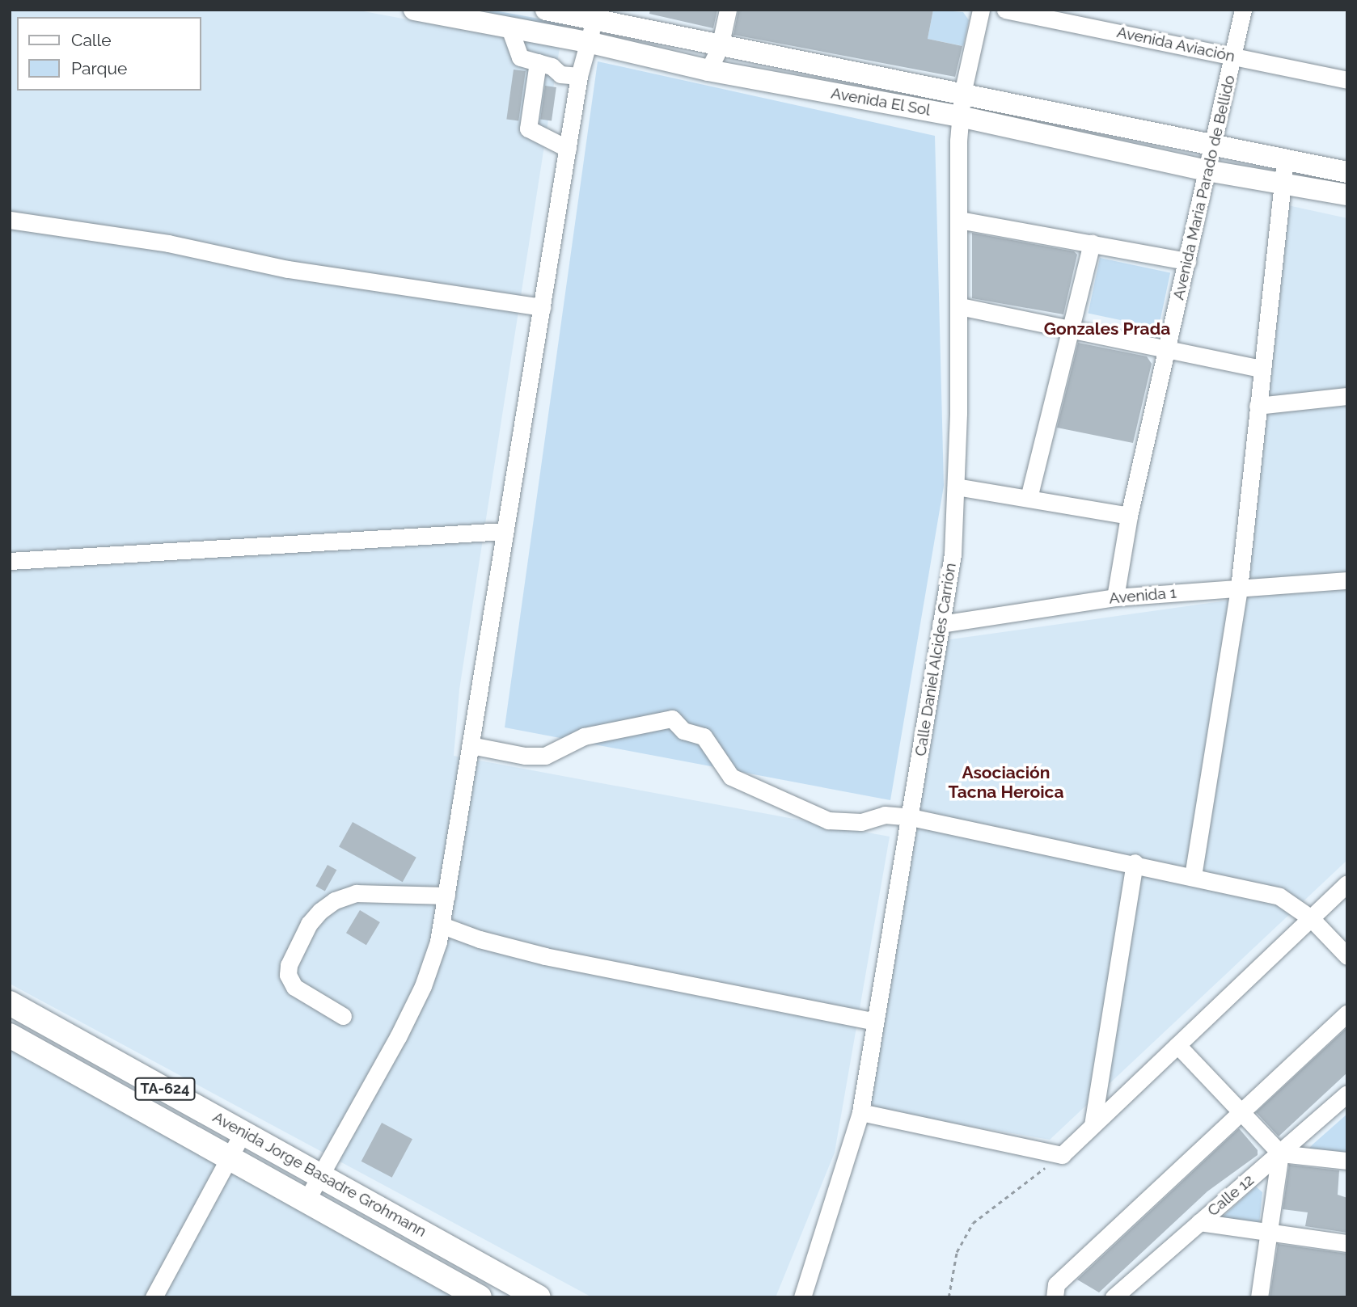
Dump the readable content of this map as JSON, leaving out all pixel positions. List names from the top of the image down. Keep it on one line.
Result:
{"streets":{"highway":["TA-624","Avenida Jorge Basadre Grohmann"],"main road":["Avenida El Sol"],"street":["Avenida Aviación","Avenida Maria Parado de Bellido","Avenida 1","Calle Daniel Alcides Carrión","Calle 12"]},"crossings":[["Avenida Aviación","Avenida Maria Parado de Bellido"],["Avenida El Sol","Avenida Maria Parado de Bellido"],["Avenida El Sol","Calle Daniel Alcides Carrión"],["Avenida Maria Parado de Bellido","Avenida 1"],["Avenida 1","Calle Daniel Alcides Carrión"]],"districts":["Gonzales Prada","Asociación Tacna Heroica"],"legend":["Calle","Parque"]}
